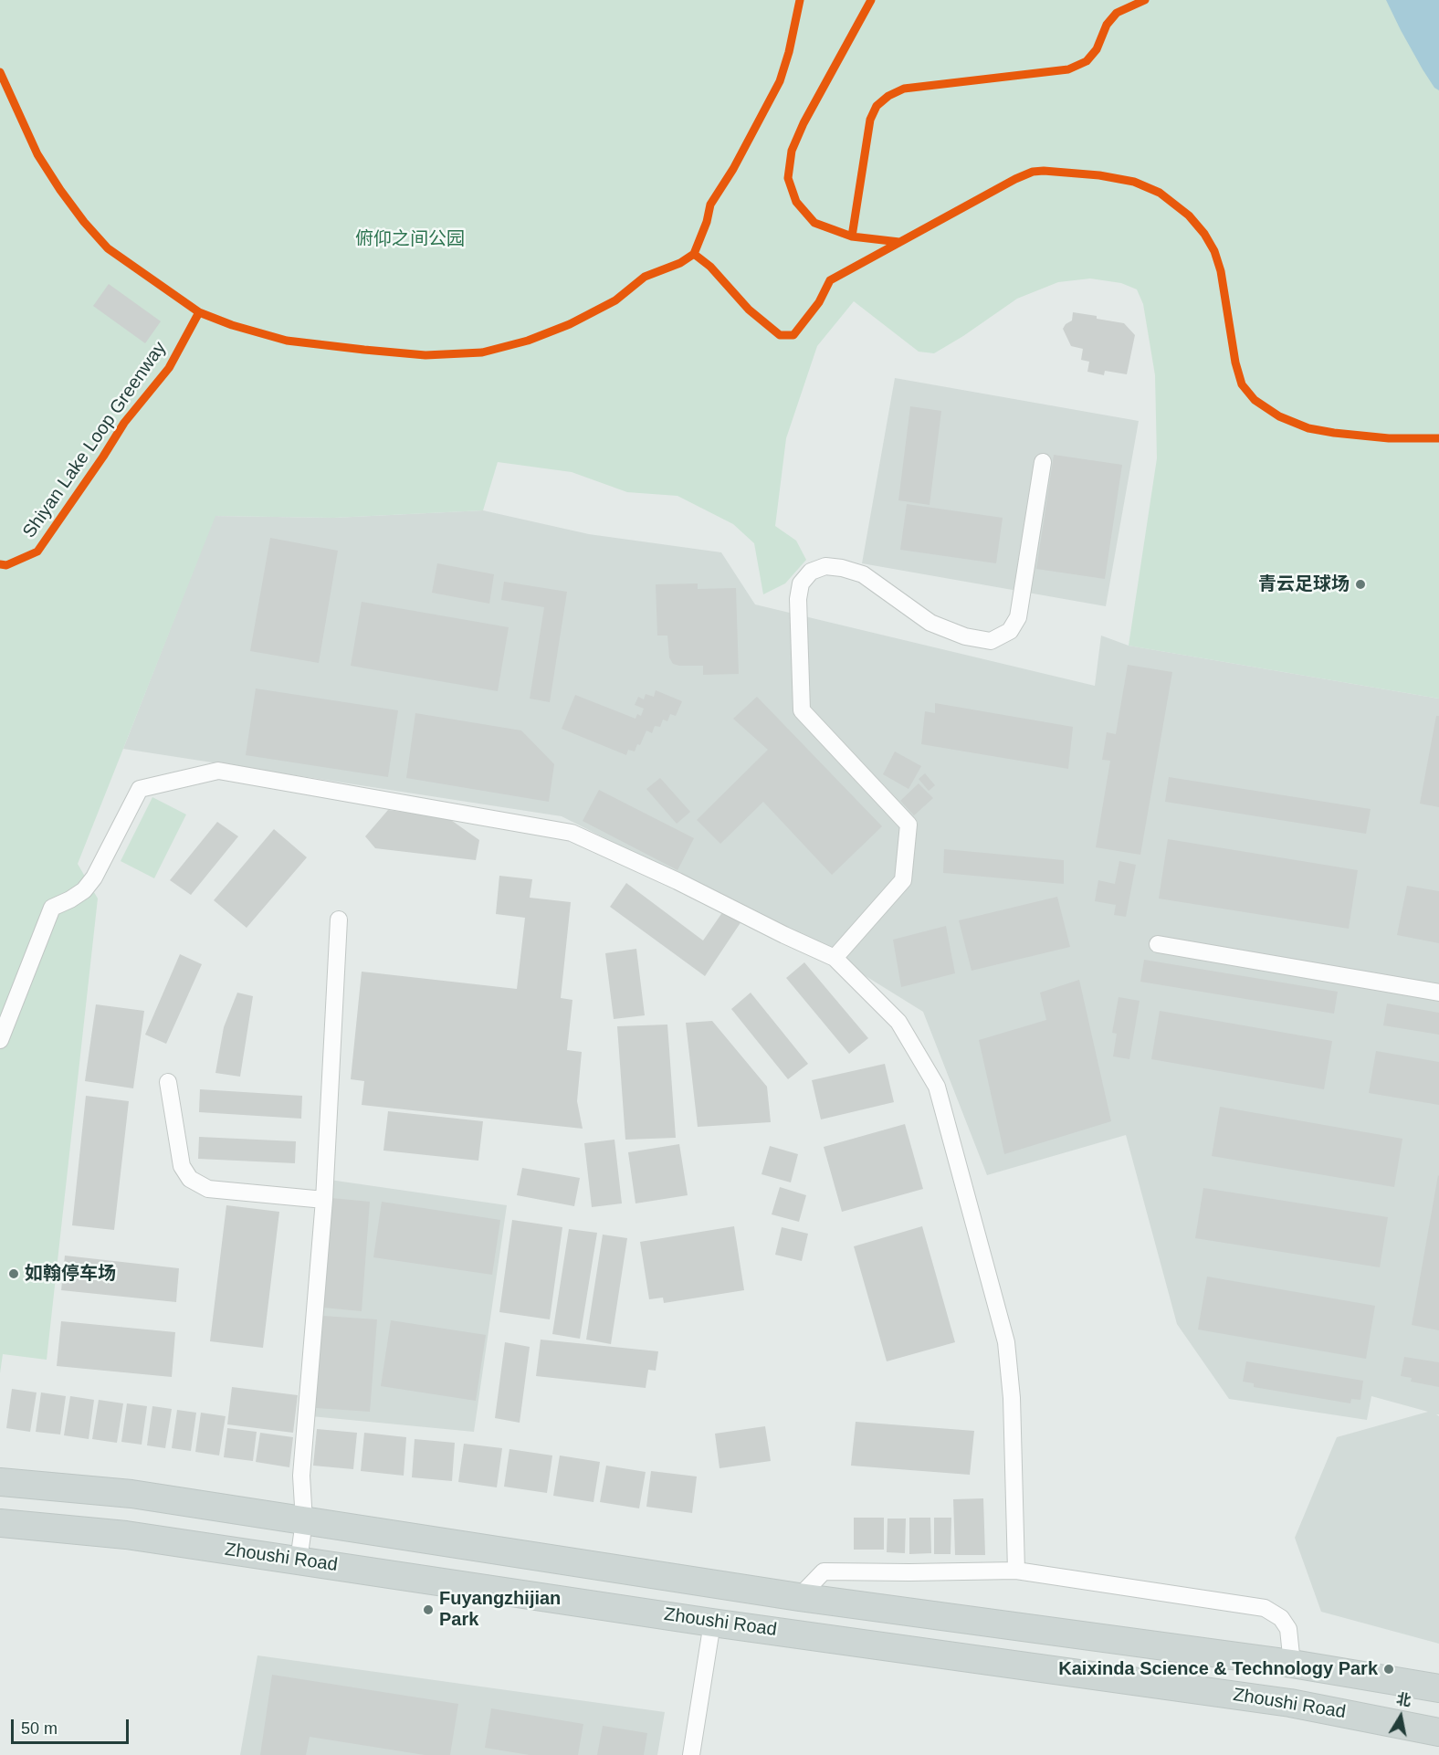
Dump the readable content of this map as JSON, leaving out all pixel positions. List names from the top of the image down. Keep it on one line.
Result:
{"streets":{"main road":["Zhoushi Road"],"cycle path":["Shiyan Lake Loop Greenway"]},"parks":["俯仰之间公园"],"places":["青云足球场","如翰停车场","Fuyangzhijian Park","Kaixinda Science & Technology Park"],"scale_bar":"50 m","north":"top"}
